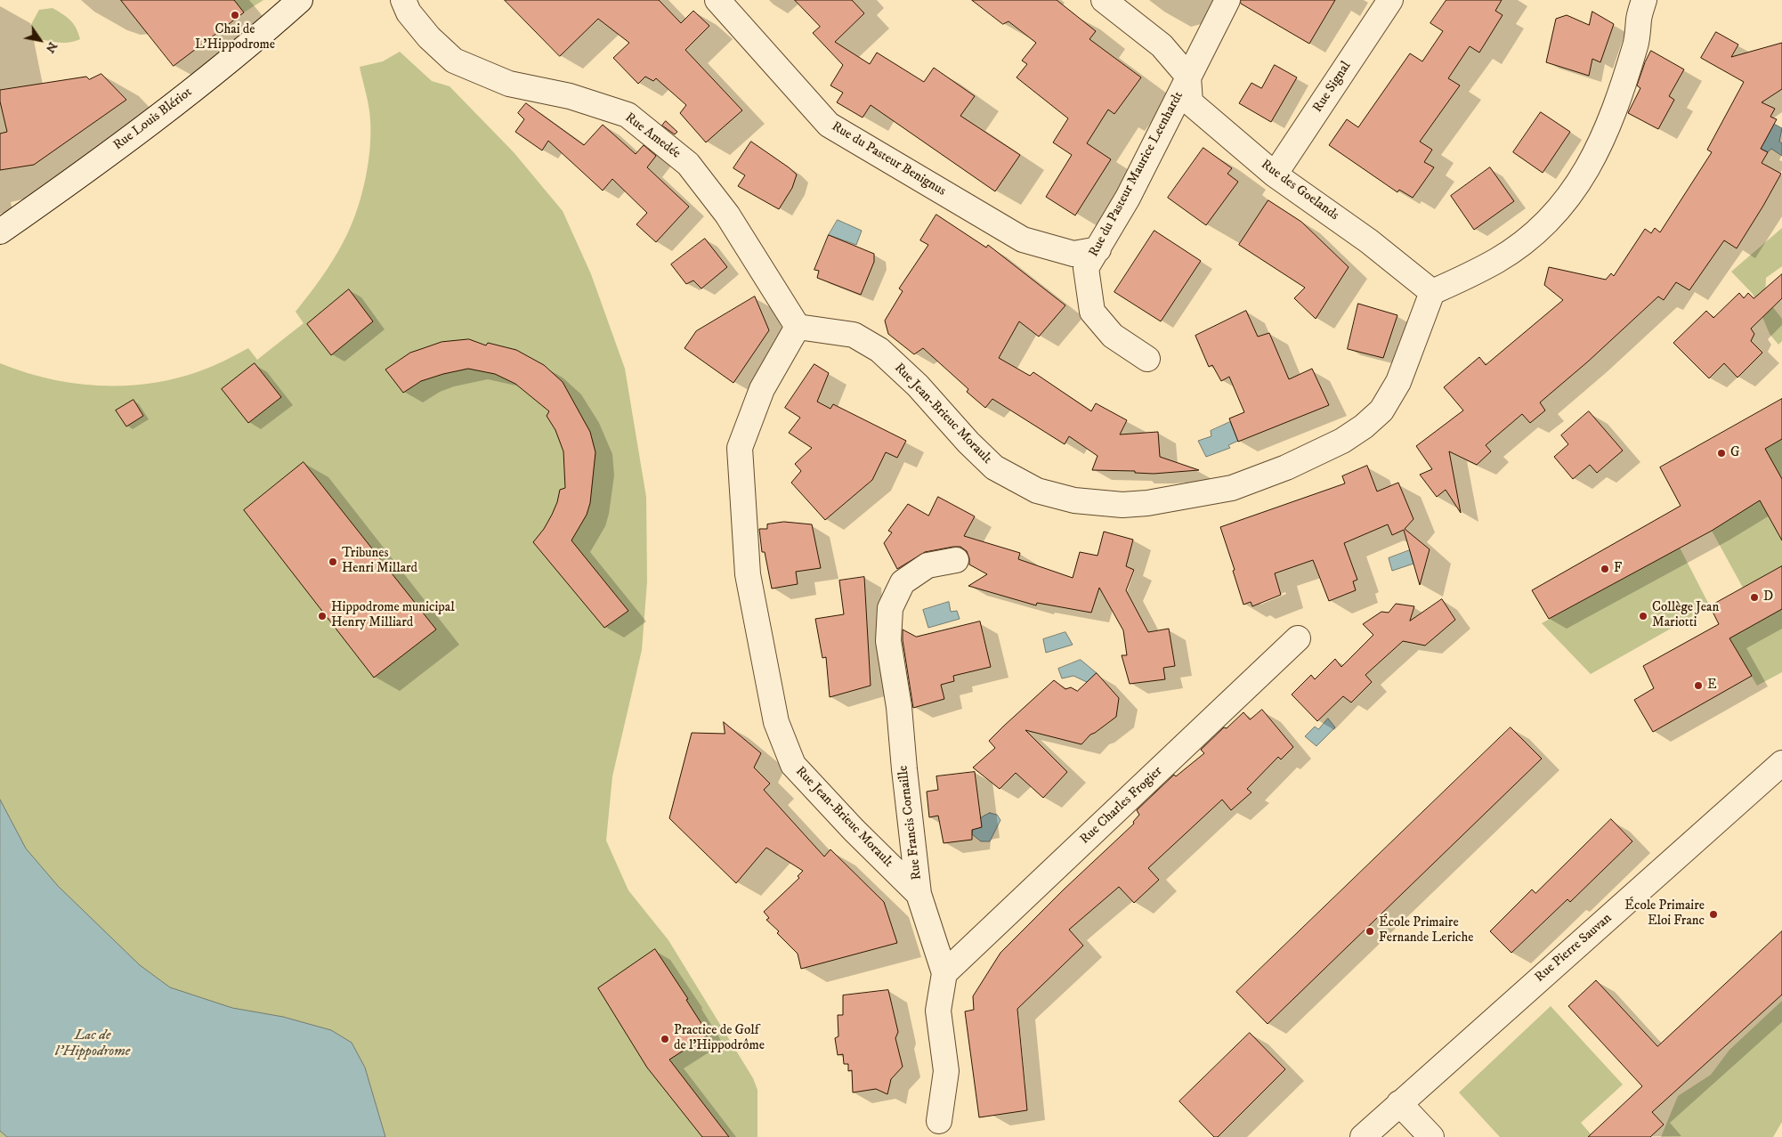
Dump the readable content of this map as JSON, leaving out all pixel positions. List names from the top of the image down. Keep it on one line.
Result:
{"streets":{"street":["Rue Signal","Rue Louis Blériot","Rue Amedée","Rue du Pasteur Benignus","Rue du Pasteur Maurice Leenhardt","Rue des Goelands","Rue Jean-Brieuc Morault","Rue Charles Frogier","Rue Francis Cornaille","Rue Pierre Sauvan"]},"crossings":[["Rue Signal","Rue des Goelands"],["Rue Amedée","Rue Jean-Brieuc Morault"],["Rue du Pasteur Benignus","Rue du Pasteur Maurice Leenhardt"],["Rue du Pasteur Maurice Leenhardt","Rue des Goelands"],["Rue des Goelands","Rue Jean-Brieuc Morault"],["Rue Jean-Brieuc Morault","Rue Francis Cornaille"],["Rue Charles Frogier","Rue Francis Cornaille"]],"water":["Lac de l'Hippodrome"],"places":["Chai de L'Hippodrome","G","Tribunes Henri Millard","F","D","Hippodrome municipal Henry Milliard","Collège Jean Mariotti","E","École Primaire Eloi Franc","École Primaire Fernande Leriche","Practice de Golf de l'Hippodrôme"],"north":"bottom right"}
